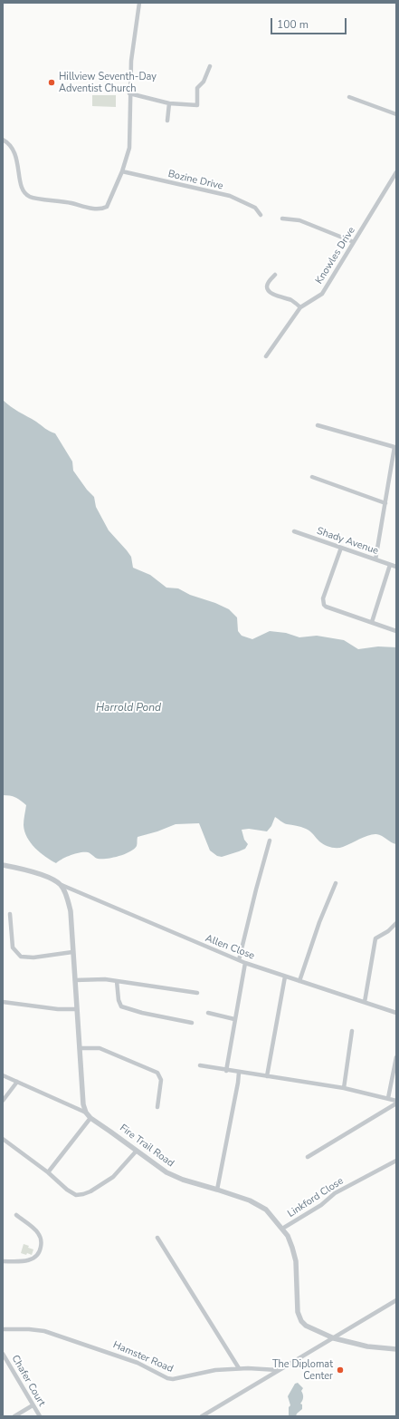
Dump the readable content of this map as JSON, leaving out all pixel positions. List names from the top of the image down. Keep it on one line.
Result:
{"streets":{"street":["Bozine Drive","Knowles Drive","Shady Avenue","Allen Close","Fire Trail Road","Linkford Close","Hamster Road","Chafer Court"]},"crossings":[["Allen Close","Fire Trail Road"],["Fire Trail Road","Linkford Close"]],"water":["Harrold Pond"],"places":["Hillview Seventh-Day Adventist Church","The Diplomat Center"],"scale_bar":"100 m"}
